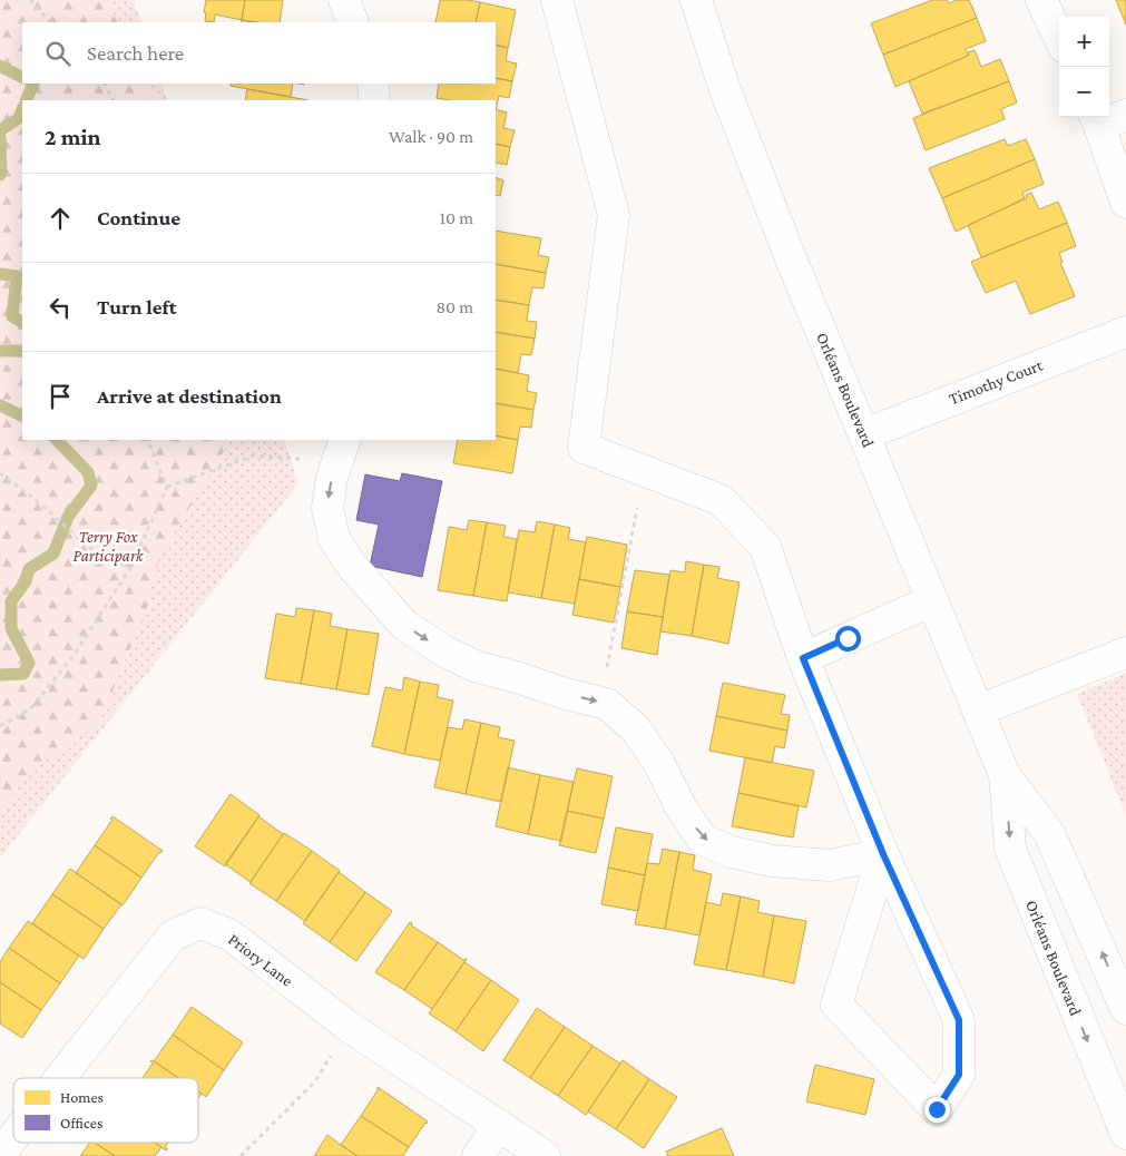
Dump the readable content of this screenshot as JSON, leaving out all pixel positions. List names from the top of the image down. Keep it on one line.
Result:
{"streets":{"main road":["Timothy Court","Orléans Boulevard","Priory Lane"]},"crossings":[["Timothy Court","Orléans Boulevard"]],"parks":["Terry Fox Participark"],"legend":["Homes","Offices"],"page":{"map_buttons":["+","−"],"search":"Search here","heading":["2 min","Walk · 90 m"],"list":[["Continue","10 m"],["Turn left","80 m"],"Arrive at destination"]}}
